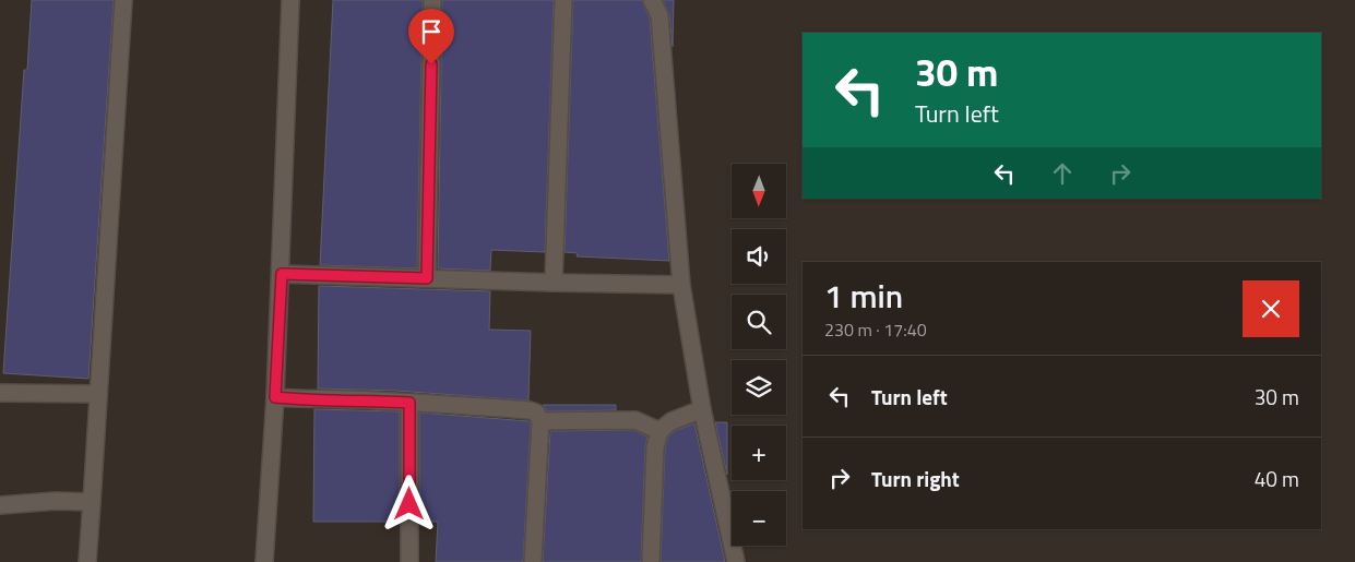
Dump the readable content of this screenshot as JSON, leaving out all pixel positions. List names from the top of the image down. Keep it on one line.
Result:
{"north":"bottom","page":{"turn":["30 m","Turn left"],"map_buttons":["+","−"],"heading":["1 min","230 m · 17:40"],"list":[{"name":"Turn left","value":"30 m"},{"name":"Turn right","value":"40 m"}]}}
